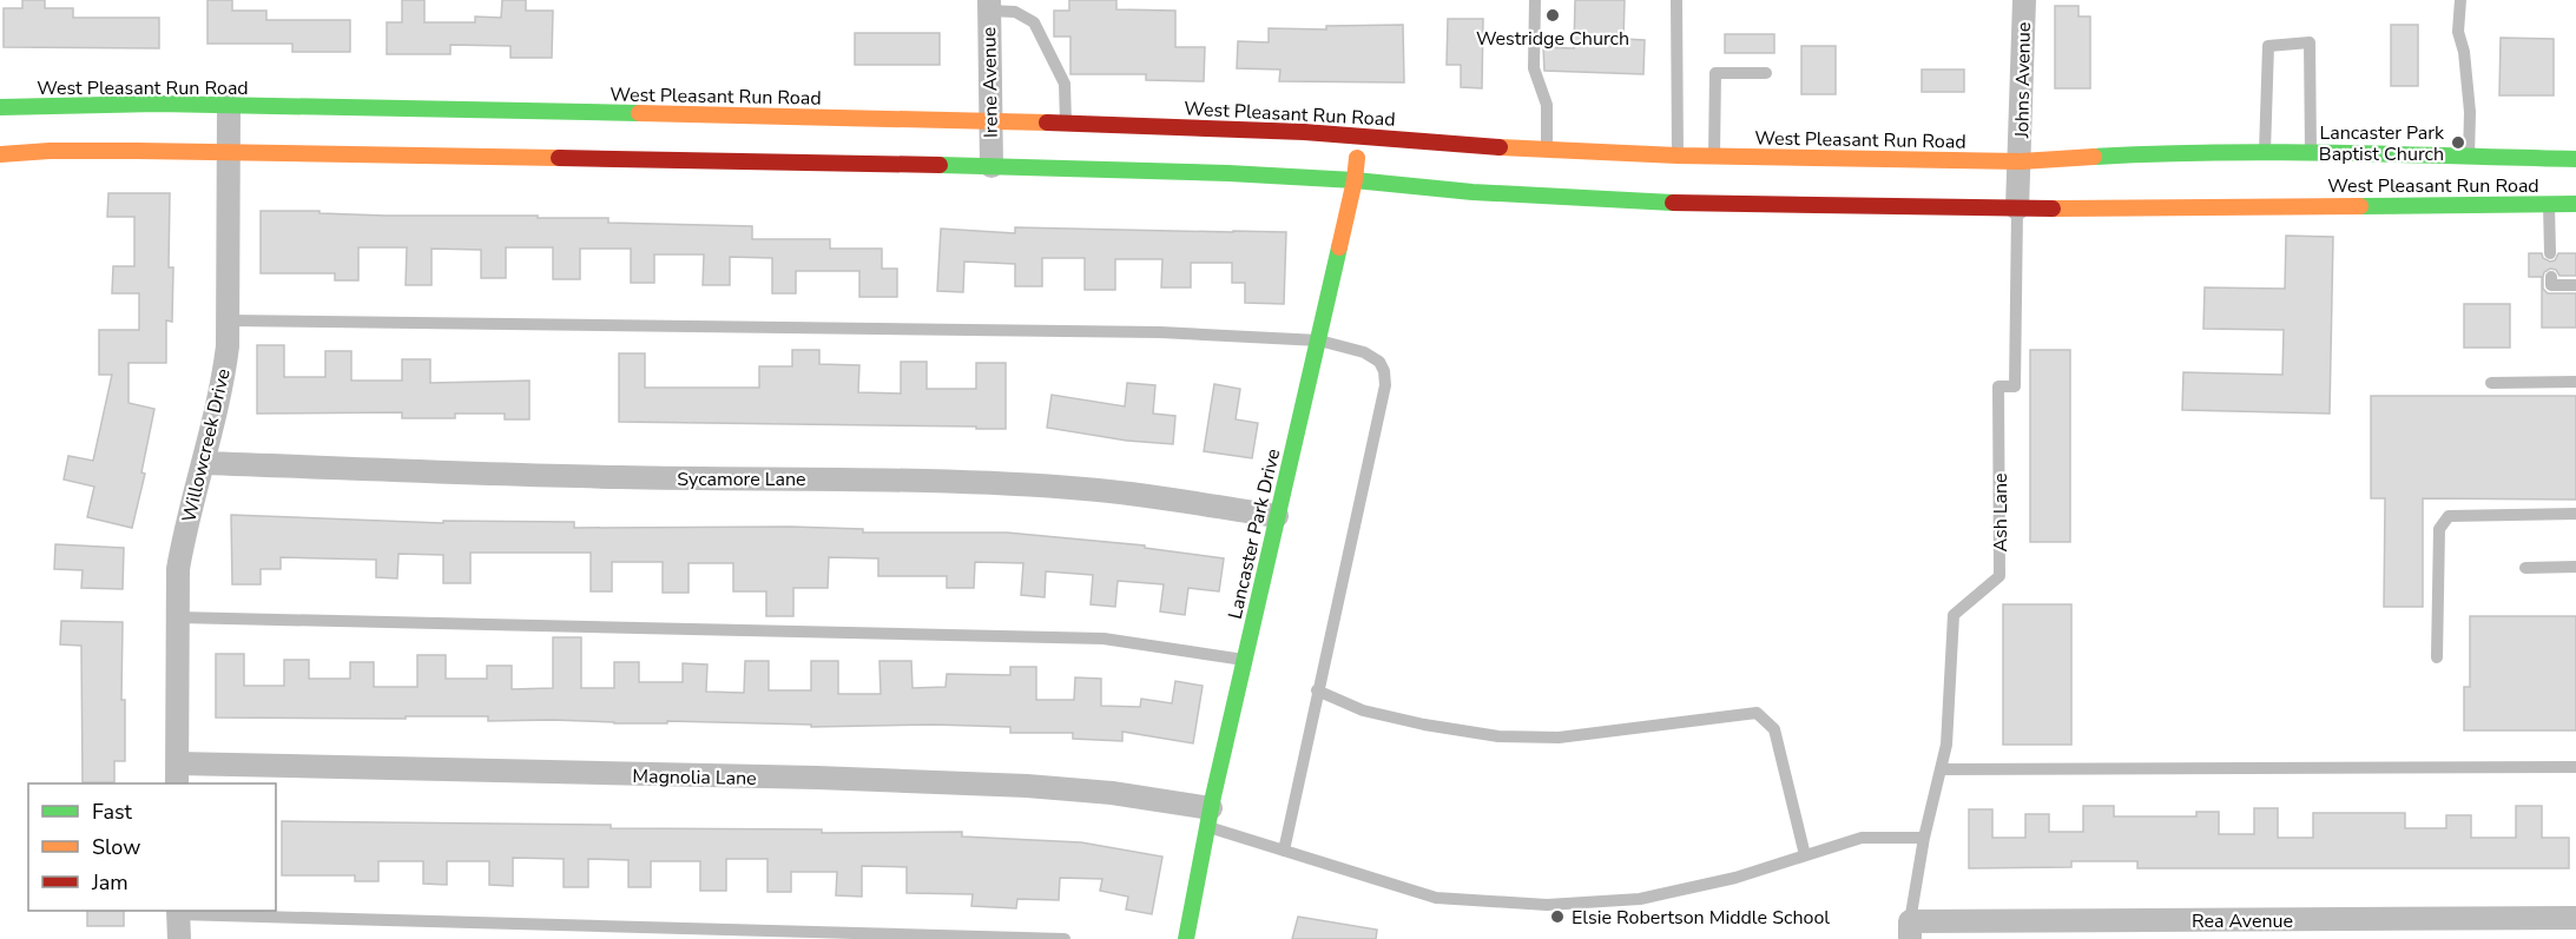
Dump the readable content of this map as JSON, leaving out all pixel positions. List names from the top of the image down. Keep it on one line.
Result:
{"streets":{"main road":["West Pleasant Run Road","Lancaster Park Drive"],"street":["Johns Avenue","Irene Avenue","Willowcreek Drive","Sycamore Lane","Ash Lane","Magnolia Lane","Rea Avenue"]},"crossings":[["Johns Avenue","West Pleasant Run Road"],["Johns Avenue","Ash Lane"],["Irene Avenue","West Pleasant Run Road"],["West Pleasant Run Road","Willowcreek Drive"],["West Pleasant Run Road","Ash Lane"],["West Pleasant Run Road","Lancaster Park Drive"],["Willowcreek Drive","Sycamore Lane"],["Willowcreek Drive","Magnolia Lane"],["Sycamore Lane","Lancaster Park Drive"],["Ash Lane","Rea Avenue"],["Lancaster Park Drive","Magnolia Lane"]],"places":["Westridge Church","Lancaster Park Baptist Church","Elsie Robertson Middle School"],"legend":["Fast","Slow","Jam"]}
